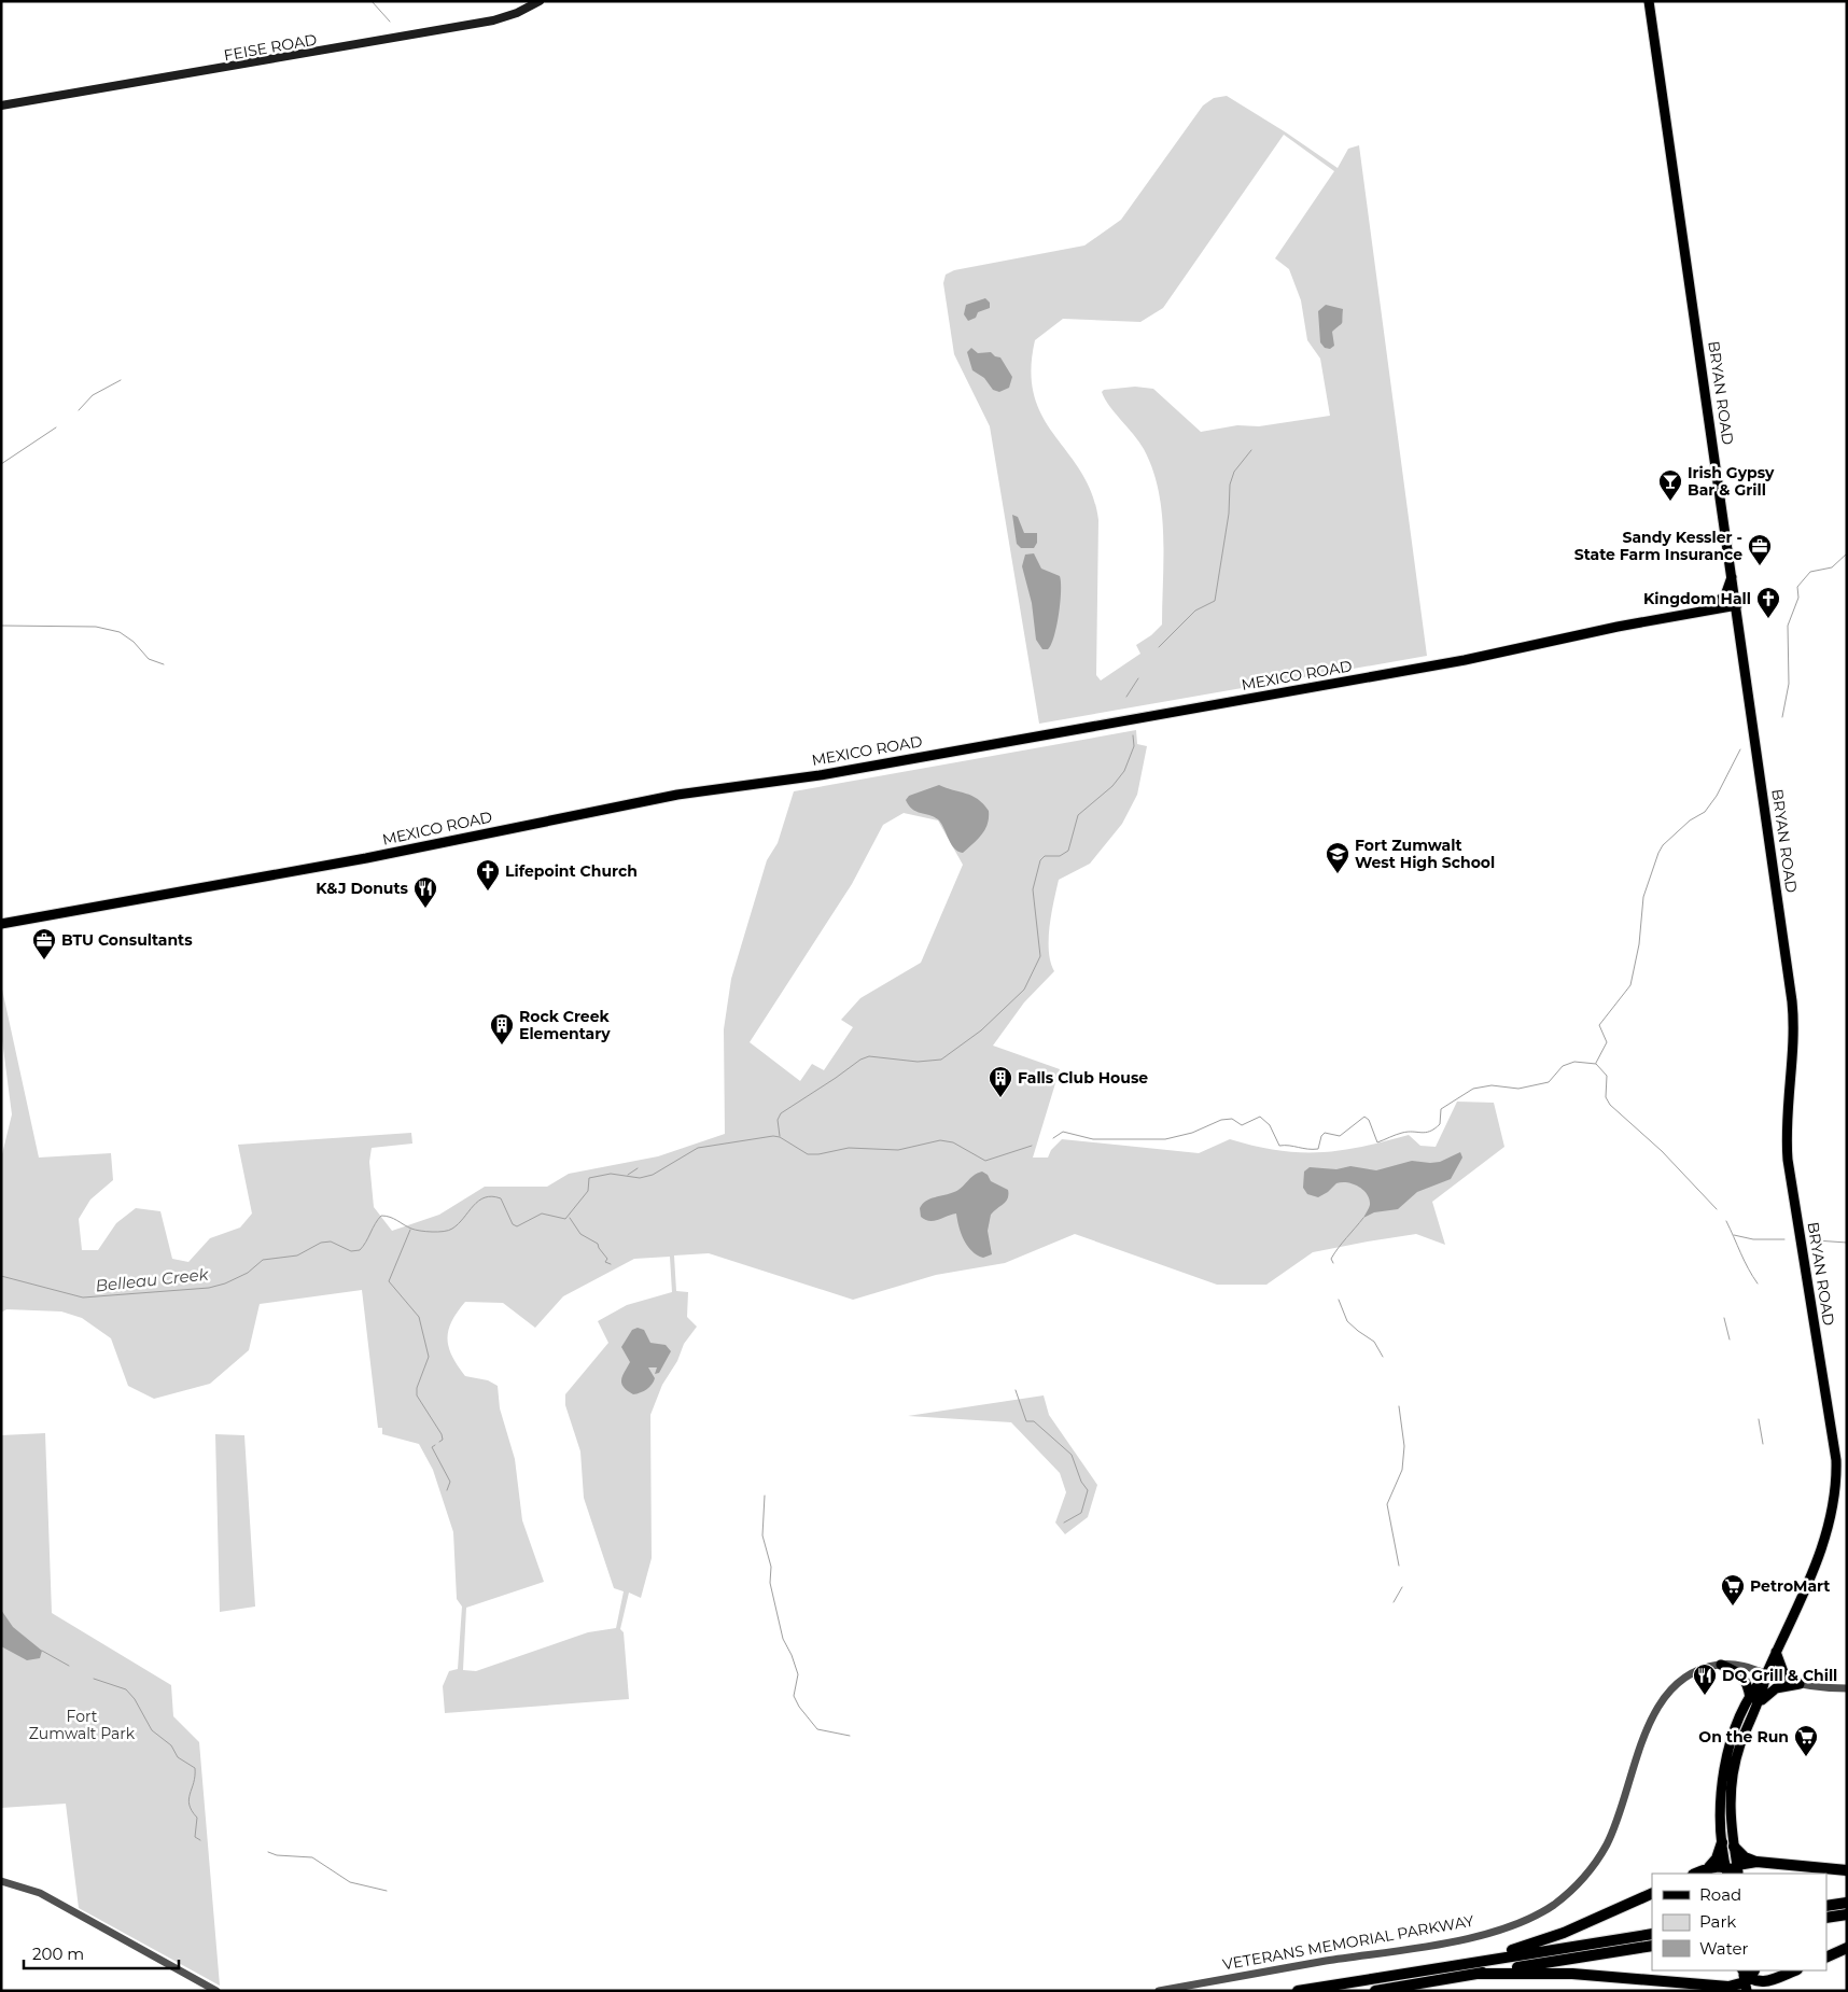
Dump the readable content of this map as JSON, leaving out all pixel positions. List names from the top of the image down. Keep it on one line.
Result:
{"streets":{"main road":["FEISE ROAD","BRYAN ROAD","MEXICO ROAD"],"street":["VETERANS MEMORIAL PARKWAY"]},"crossings":[["BRYAN ROAD","MEXICO ROAD"],["BRYAN ROAD","VETERANS MEMORIAL PARKWAY"]],"water":["Belleau Creek"],"parks":["Fort Zumwalt Park"],"places":{"bar":["Irish Gypsy Bar & Grill"],"office":["Sandy Kessler - State Farm Insurance","BTU Consultants"],"church":["Kingdom Hall","Lifepoint Church"],"school or university":["Fort Zumwalt West High School"],"restaurant":["K&J Donuts","DQ Grill & Chill"],"building":["Rock Creek Elementary","Falls Club House"],"supermarket":["PetroMart","On the Run"]},"legend":["Road","Park","Water"],"scale_bar":"200 m"}
